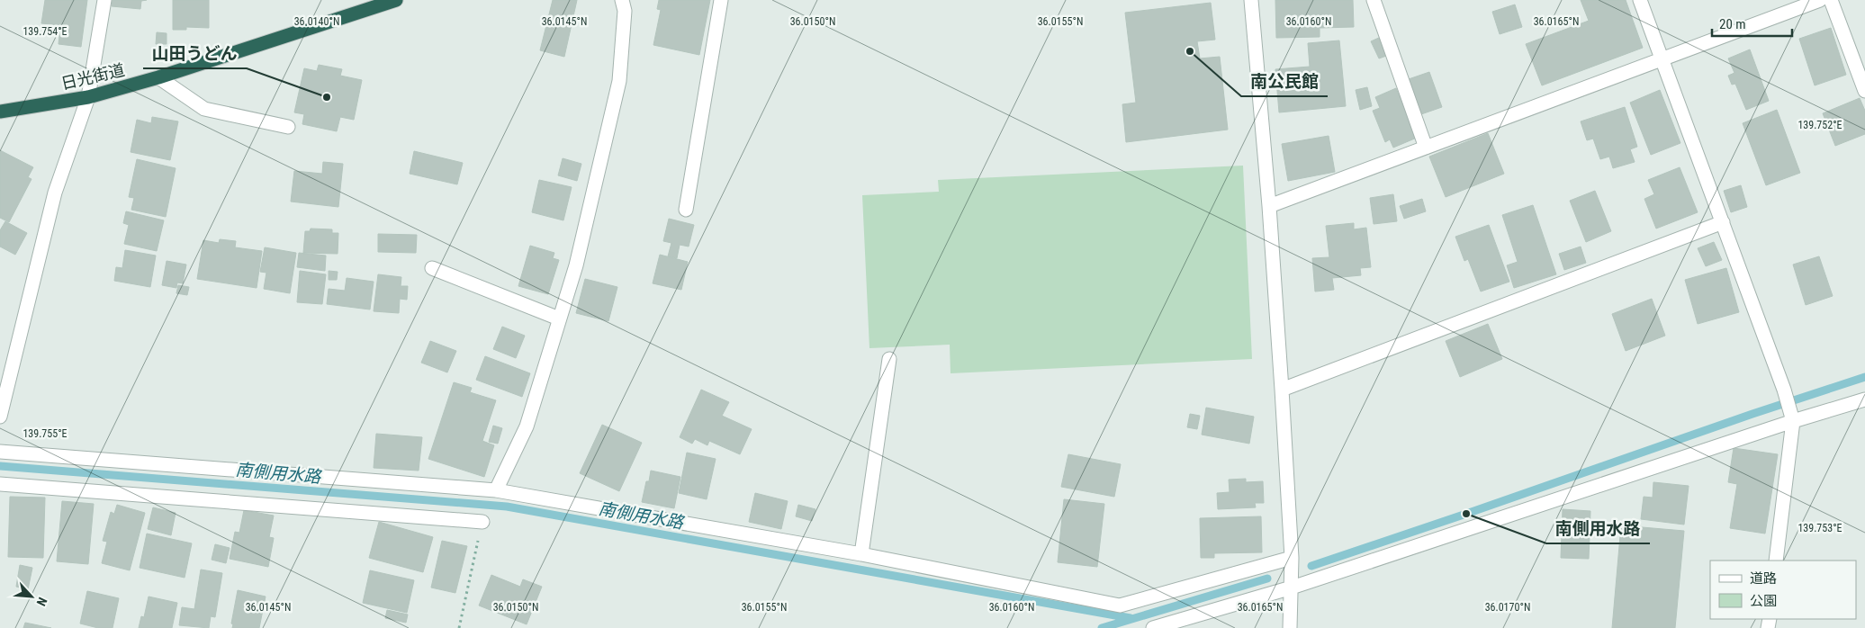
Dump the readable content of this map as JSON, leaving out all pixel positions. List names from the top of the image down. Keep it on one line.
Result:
{"streets":{"highway":["日光街道"]},"water":["南側用水路"],"places":["南公民館","山田うどん","南側用水路"],"legend":["道路","公園"],"scale_bar":"20 m","north":"bottom right","coordinates":["36.0140°N","36.0145°N","36.0150°N","36.0155°N","36.0160°N","36.0165°N","139.754°E","139.752°E","139.755°E","139.753°E","36.0170°N"]}
